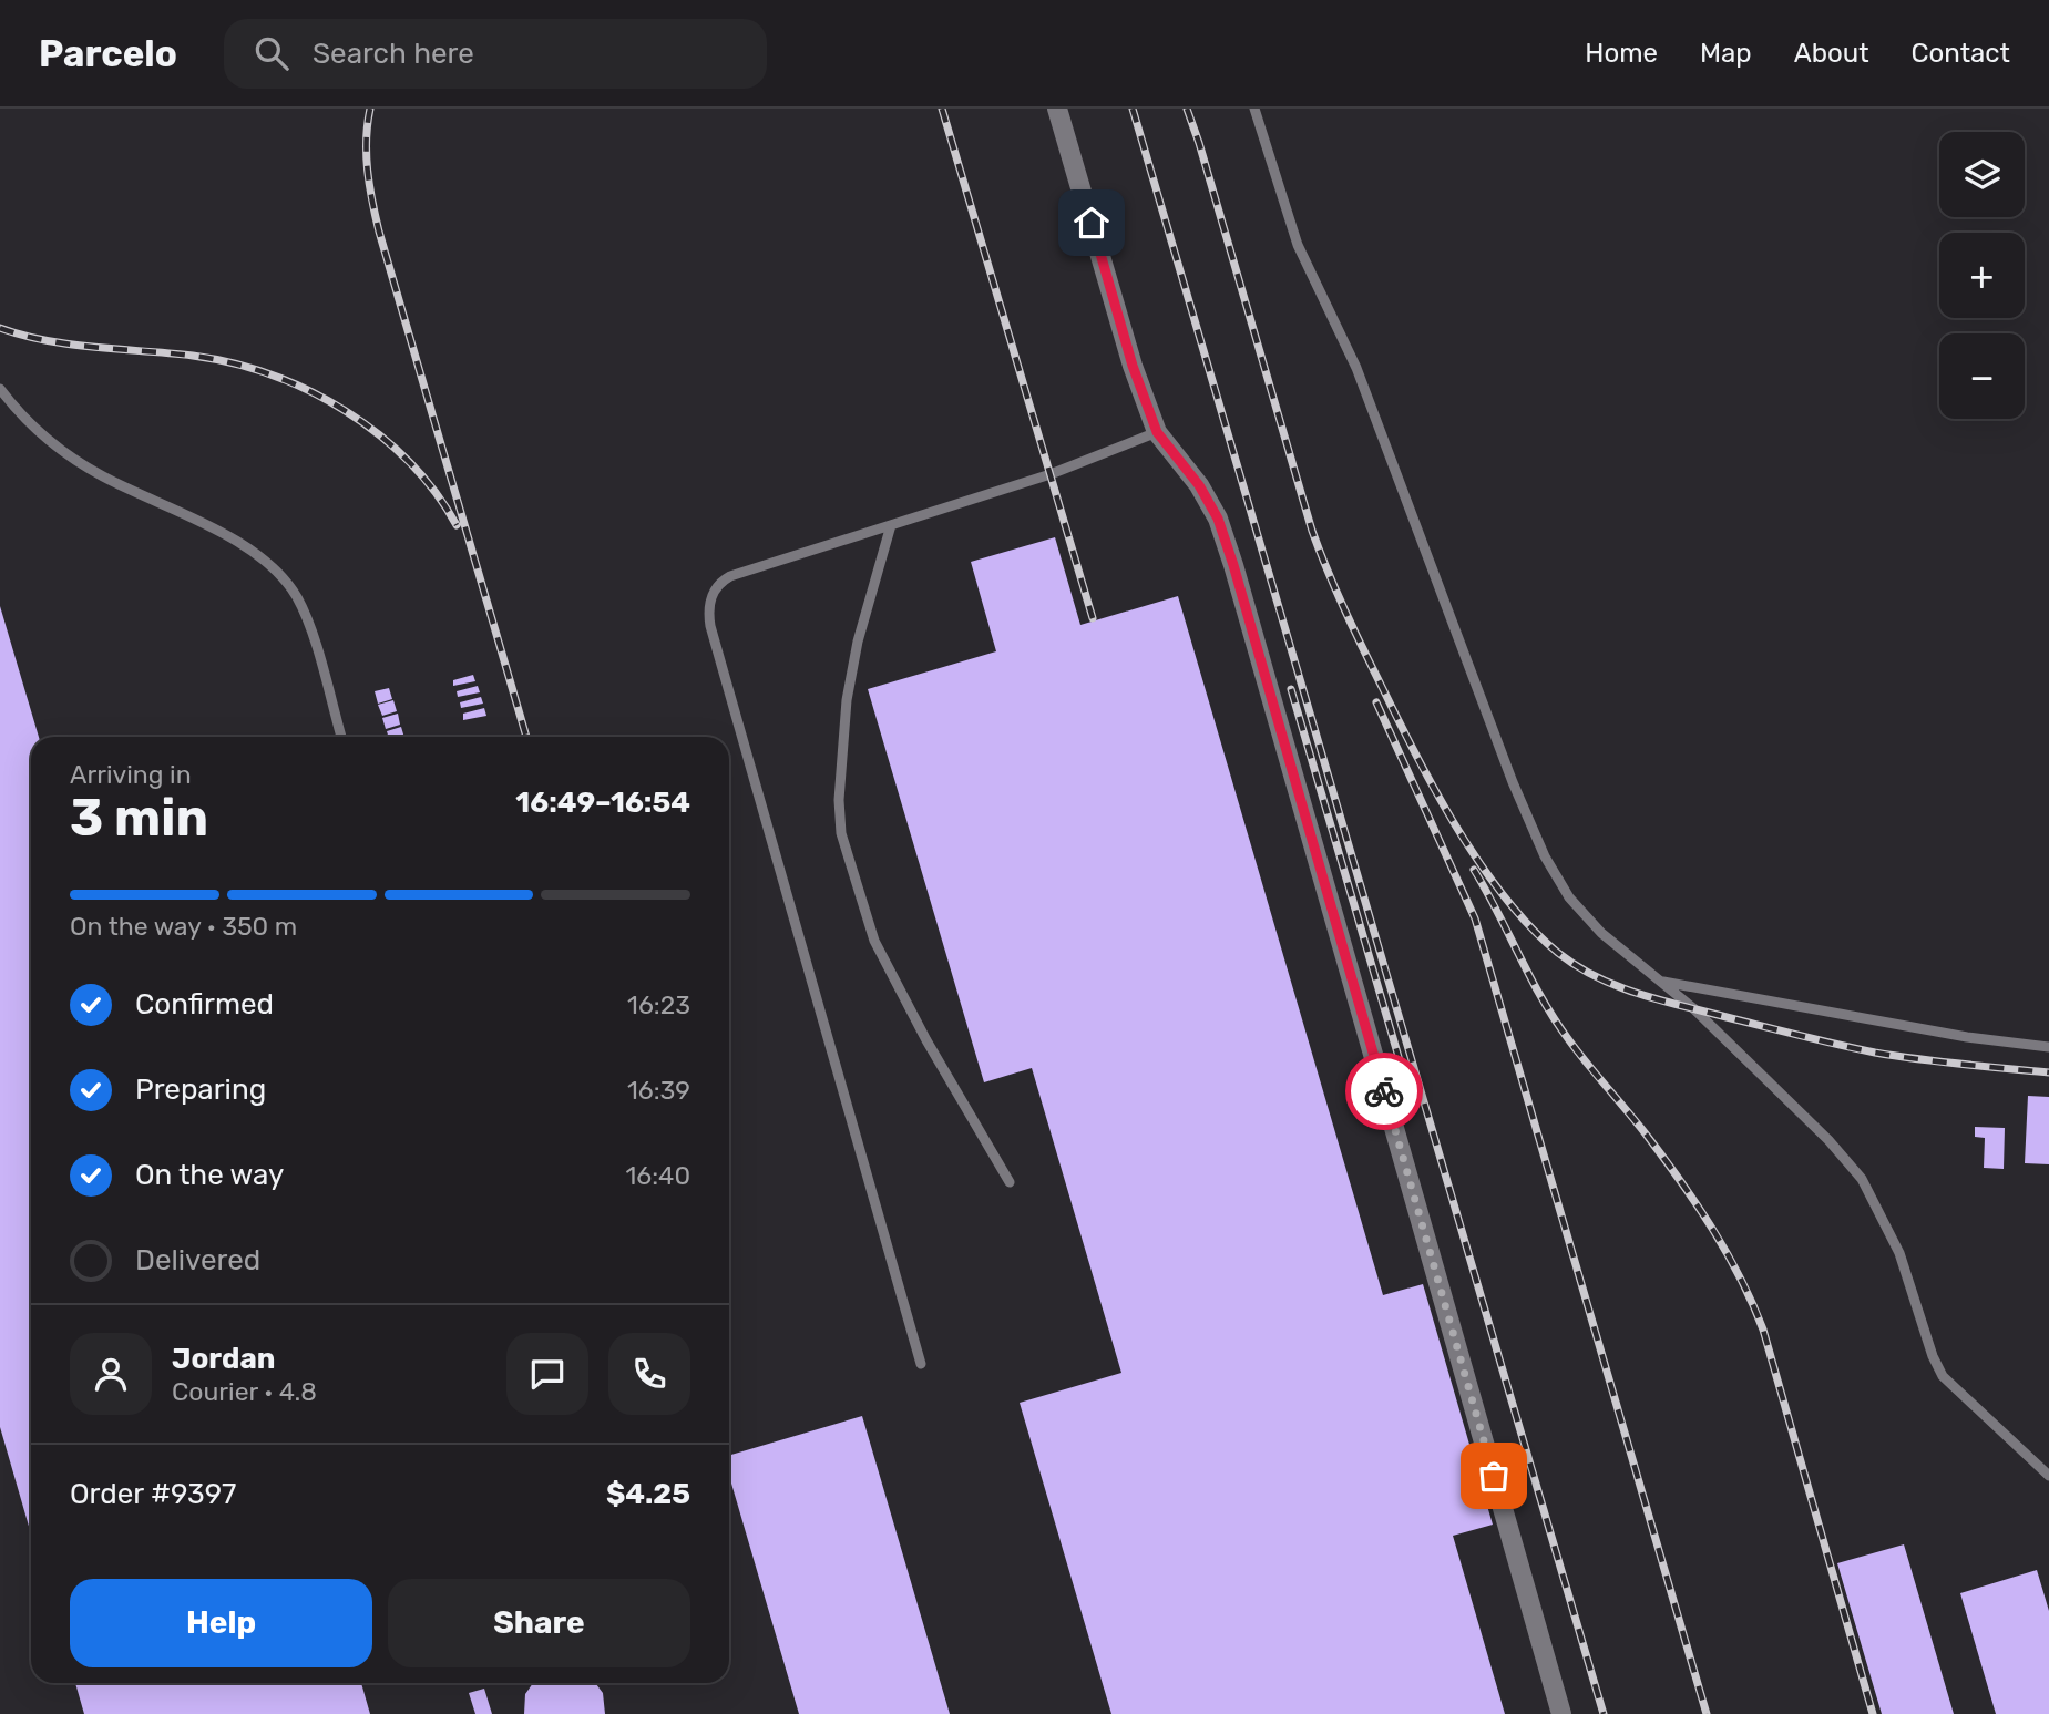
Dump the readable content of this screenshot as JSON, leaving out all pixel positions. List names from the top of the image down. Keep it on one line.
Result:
{"page":{"header":"Parcelo","search":"Search here","nav":["Home","Map","About","Contact"],"map_buttons":["+","−"],"heading":["3 min","Arriving in","16:49–16:54"],"panel":["Jordan","Courier · 4.8","Order #9397","$4.25"],"bar":"On the way · 350 m","list":[["Confirmed","16:23"],["Preparing","16:39"],["On the way","16:40"],"Delivered"],"buttons":["Help","Share"]}}
